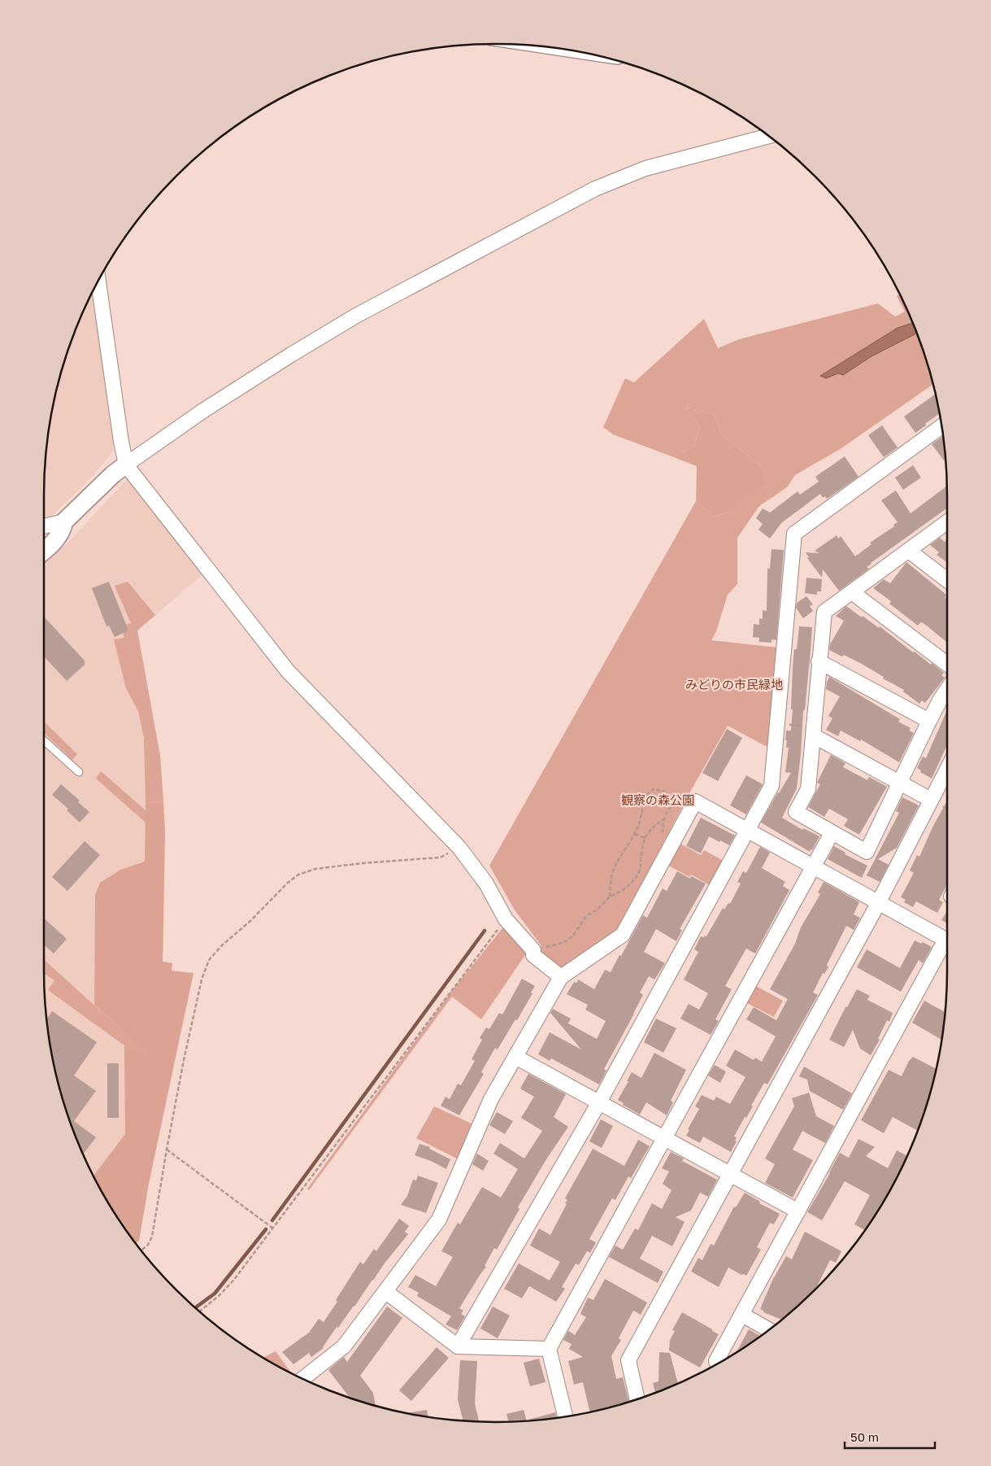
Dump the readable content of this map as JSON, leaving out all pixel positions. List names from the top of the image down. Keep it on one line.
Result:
{"parks":["みどりの市民緑地","観察の森公園"],"scale_bar":"50 m"}
